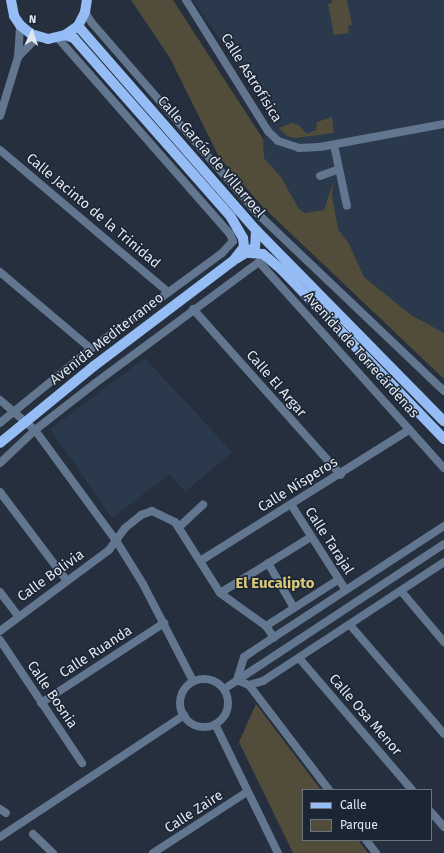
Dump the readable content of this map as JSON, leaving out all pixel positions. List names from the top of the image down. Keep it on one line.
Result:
{"streets":{"main road":["Calle García de Villarroel","Avenida Mediterraneo","Avenida de Torrecárdenas"],"street":["Calle Astrofísica","Calle Jacinto de la Trinidad","Calle El Argar","Calle Nísperos","Calle Tarajal","Calle Bolivia","Calle Ruanda","Calle Bosnia","Calle Osa Menor","Calle Zaire"]},"crossings":[["Calle García de Villarroel","Avenida Mediterraneo"],["Calle García de Villarroel","Avenida de Torrecárdenas"],["Avenida de Torrecárdenas","Calle El Argar"],["Avenida de Torrecárdenas","Calle Nísperos"],["Calle El Argar","Calle Nísperos"],["Calle Nísperos","Calle Tarajal"],["Calle Nísperos","Calle Bolivia"],["Calle Ruanda","Calle Bosnia"]],"districts":["El Eucalipto"],"legend":["Calle","Parque"],"north":"top"}
